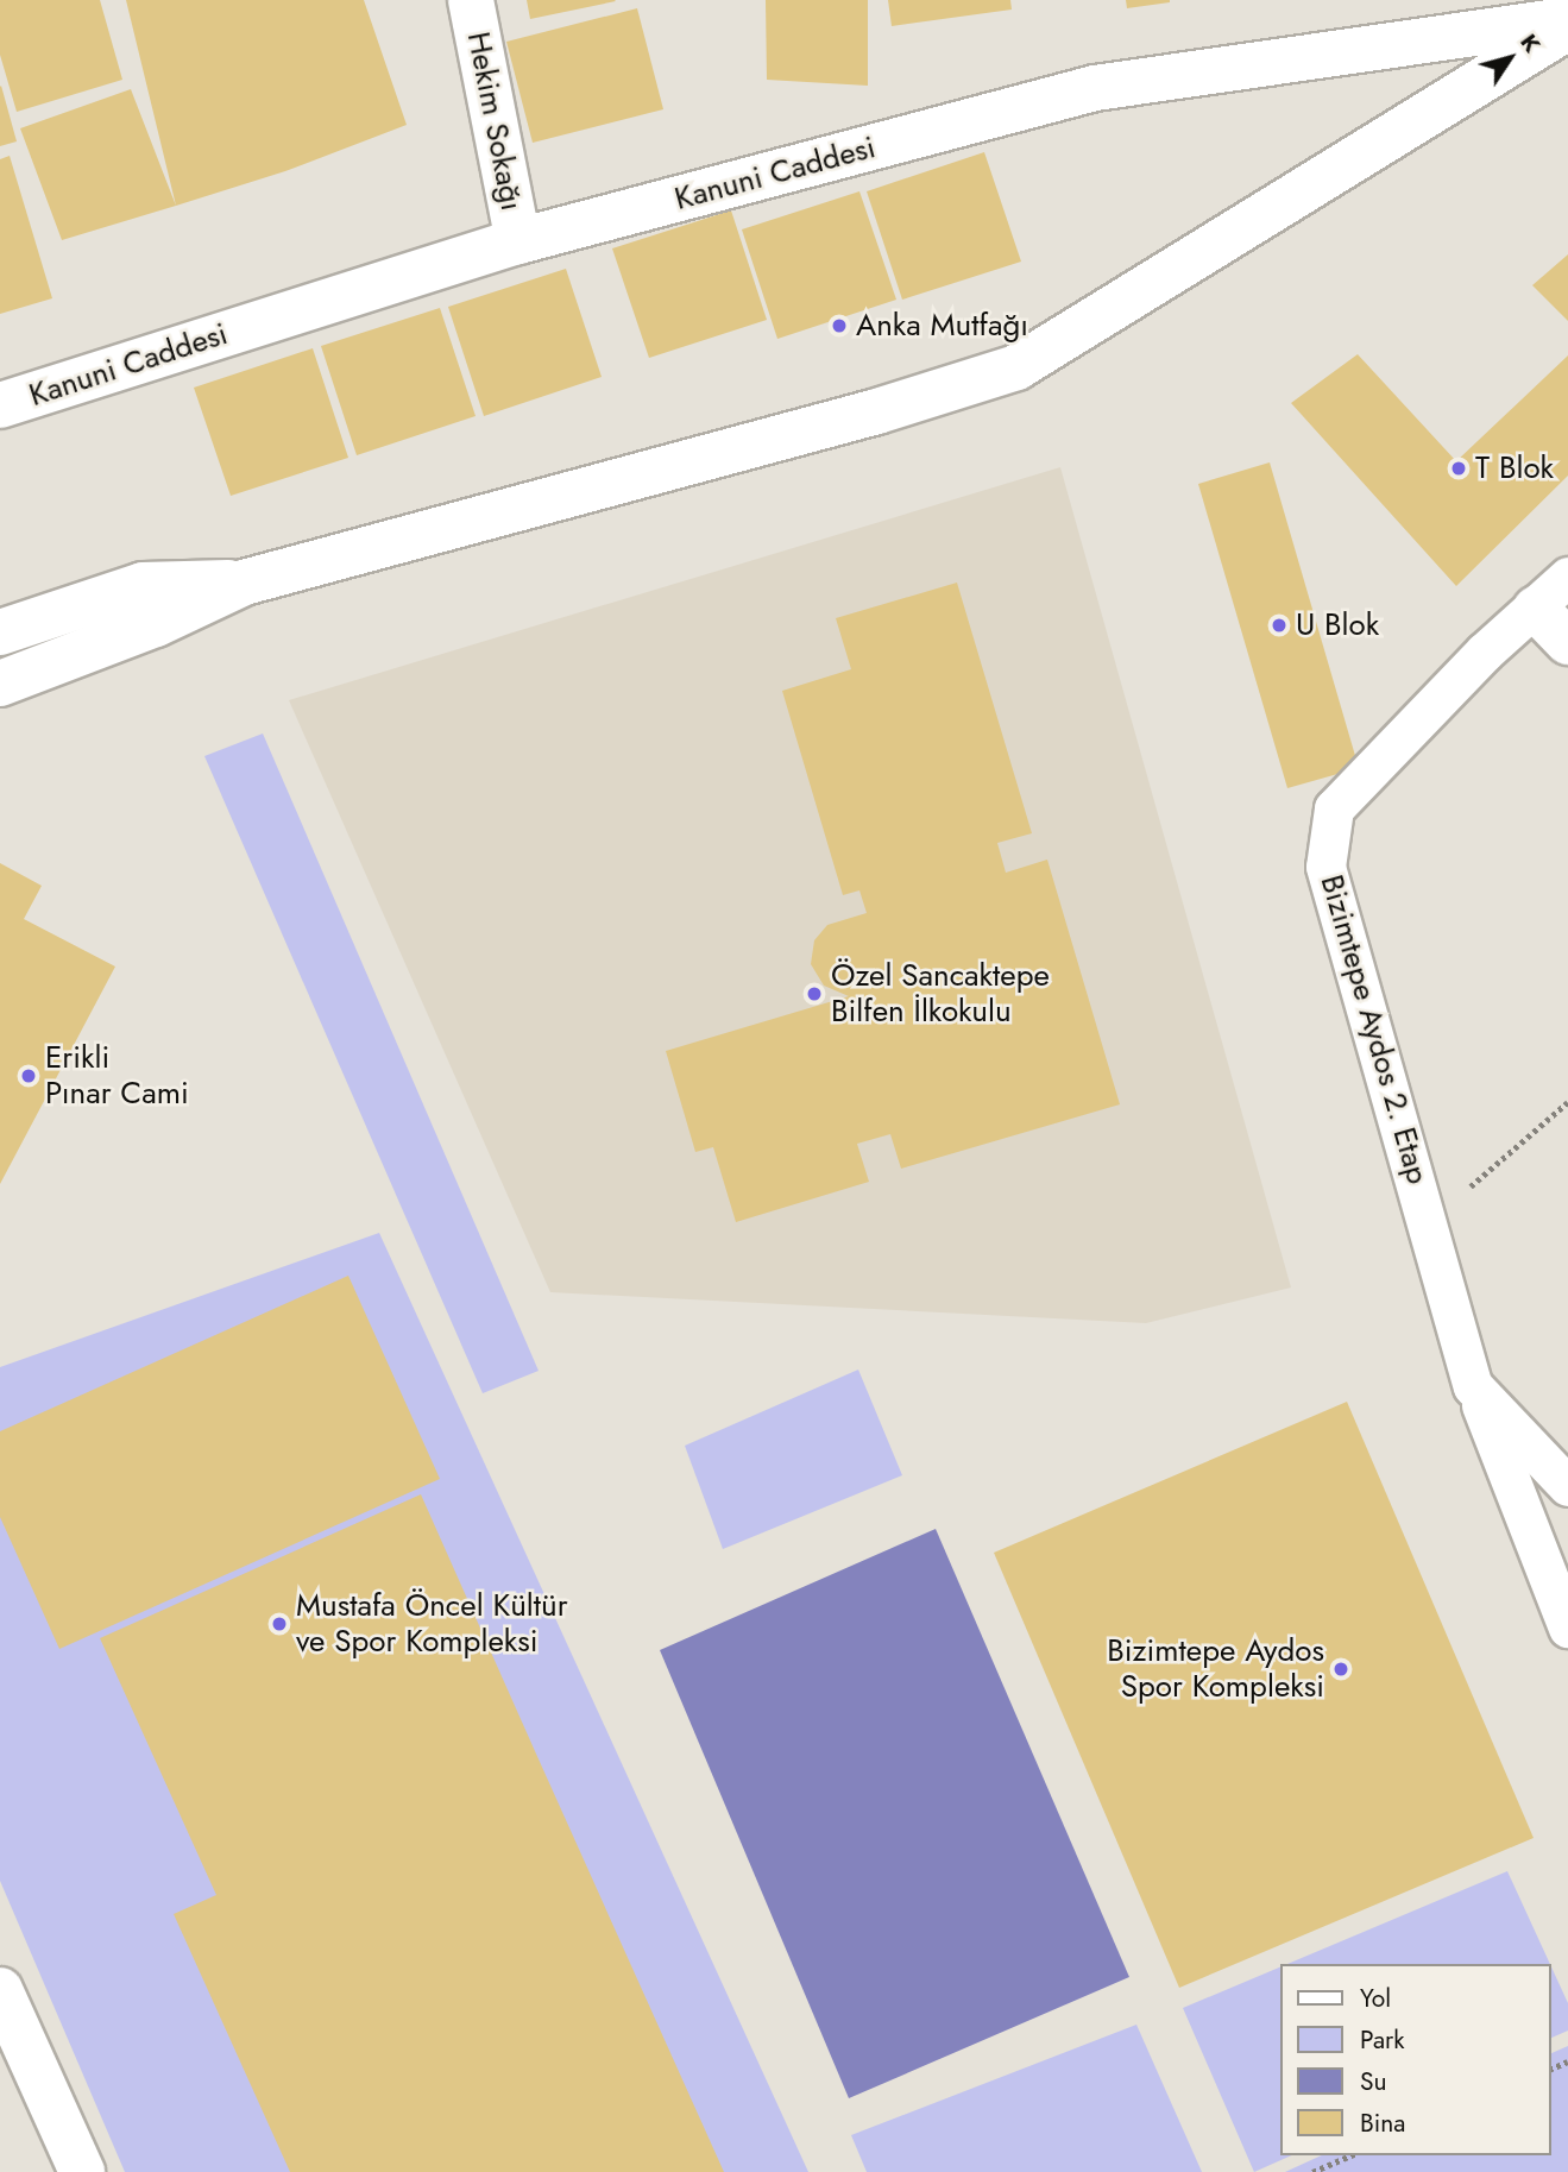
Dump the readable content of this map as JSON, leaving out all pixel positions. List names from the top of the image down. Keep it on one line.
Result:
{"streets":{"street":["Hekim Sokağı","Kanuni Caddesi"],"lane":["Bizimtepe Aydos 2. Etap"]},"crossings":[["Hekim Sokağı","Kanuni Caddesi"]],"places":["Anka Mutfağı","T Blok","U Blok","Özel Sancaktepe Bilfen İlkokulu","Erikli Pınar Cami","Mustafa Öncel Kültür ve Spor Kompleksi","Bizimtepe Aydos Spor Kompleksi"],"legend":["Yol","Park","Su","Bina"],"north":"top right"}
